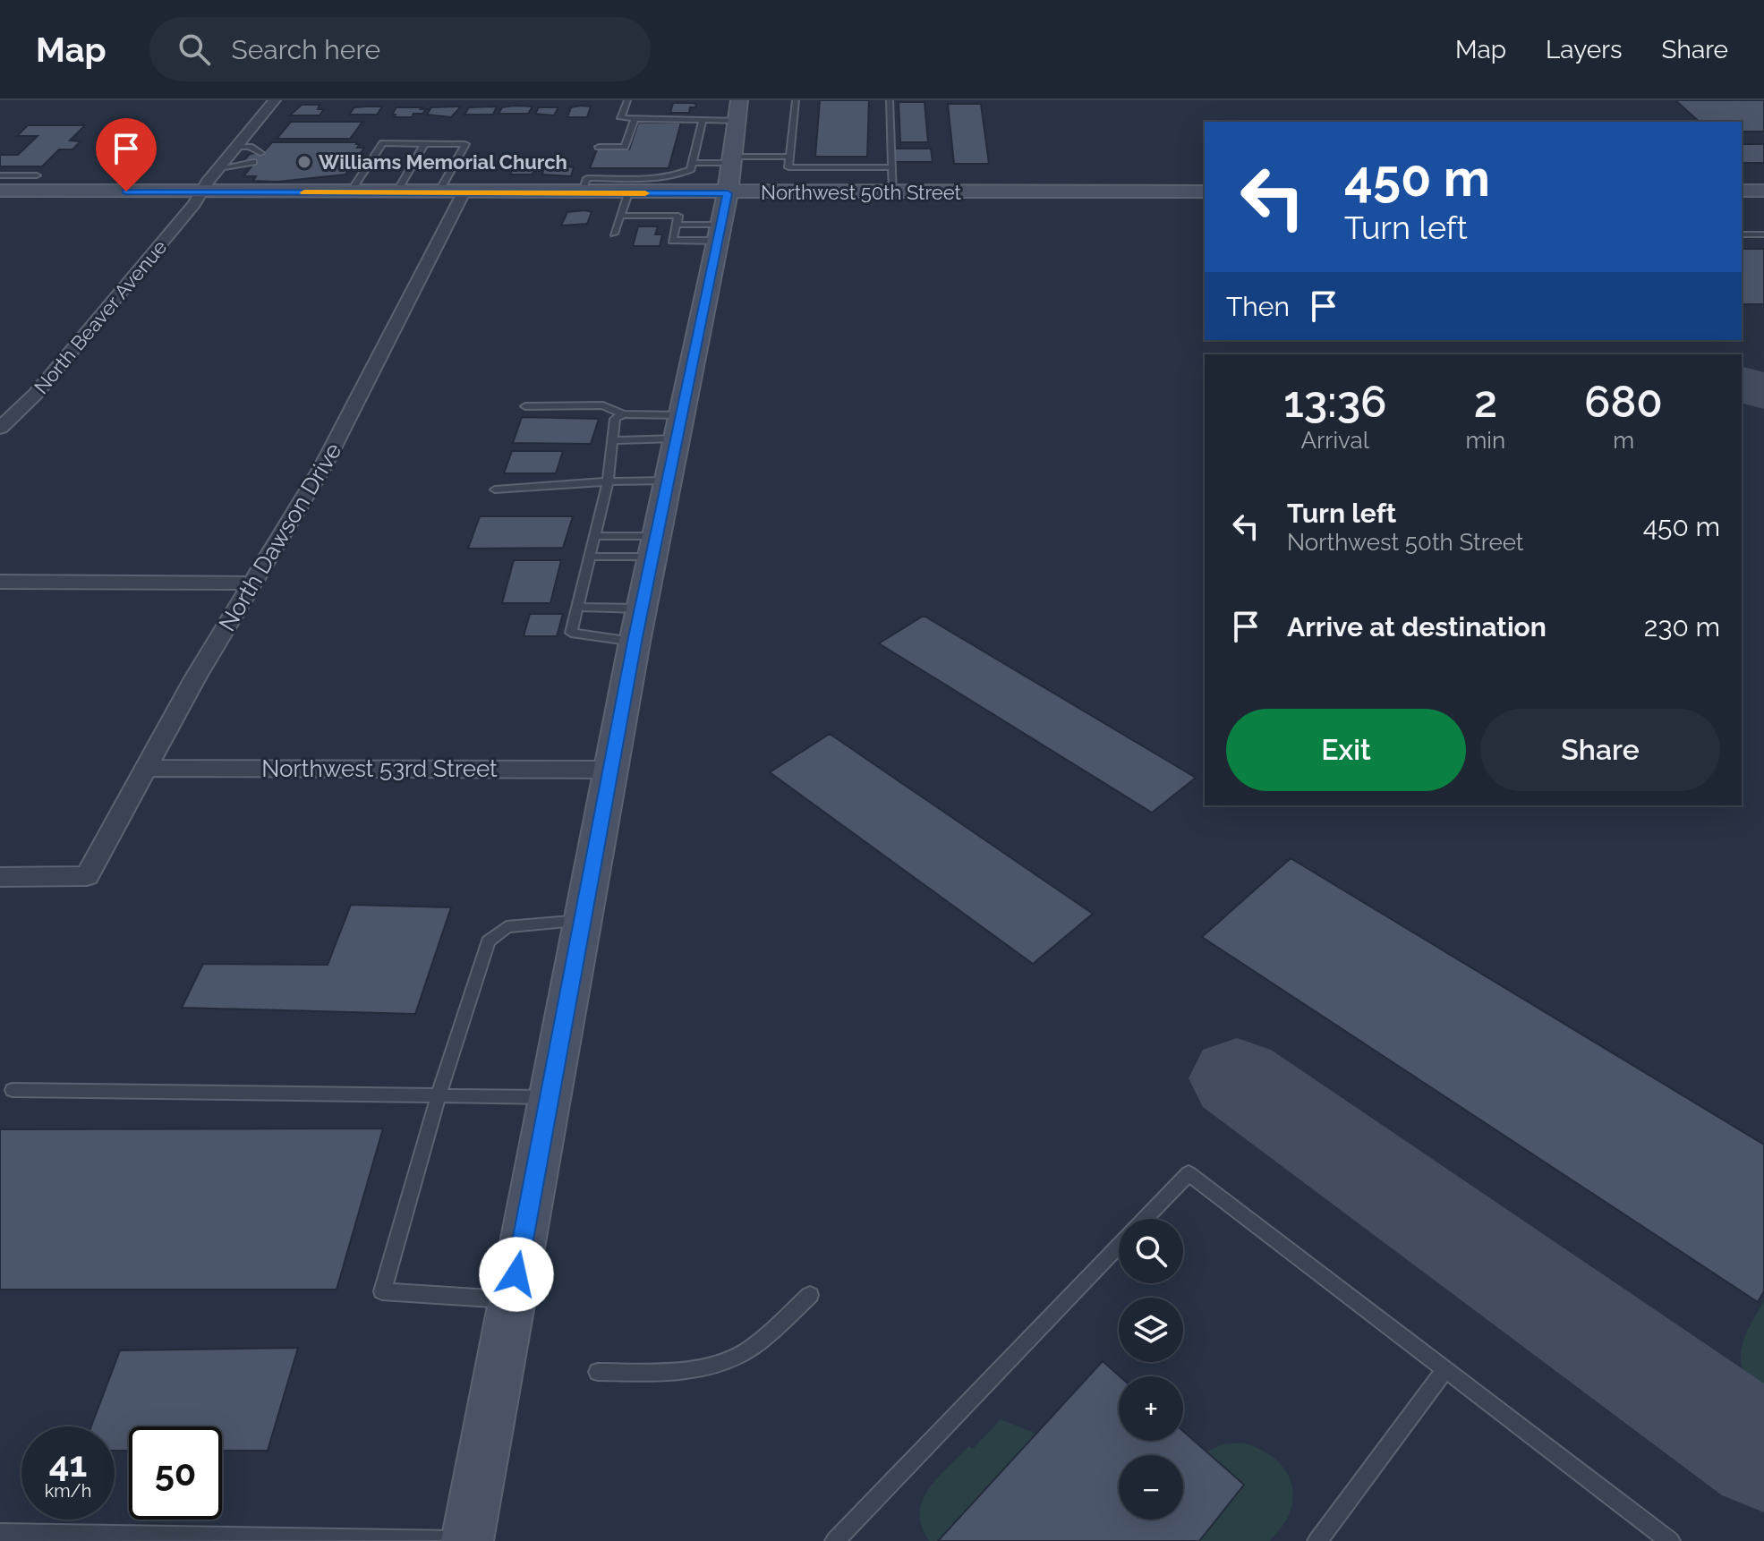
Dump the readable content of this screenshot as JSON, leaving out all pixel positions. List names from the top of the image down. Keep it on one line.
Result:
{"streets":{"main road":["Northwest 50th Street"],"street":["North Beaver Avenue","North Dawson Drive","Northwest 53rd Street"]},"crossings":[["Northwest 50th Street","North Beaver Avenue"],["Northwest 50th Street","North Dawson Drive"],["North Dawson Drive","Northwest 53rd Street"]],"places":["Williams Memorial Church"],"page":{"header":"Map","search":"Search here","nav":["Map","Layers","Share"],"turn":["450 m","Turn left"],"then":"Then","eta":["13:36","Arrival","2","min","680","m"],"list":[{"name":"Turn left","note":"Northwest 50th Street","value":"450 m"},{"name":"Arrive at destination","value":"230 m"}],"buttons":["Exit","Share"],"map_buttons":["+","−"],"speed":"41 km/h","limit":"50"}}
